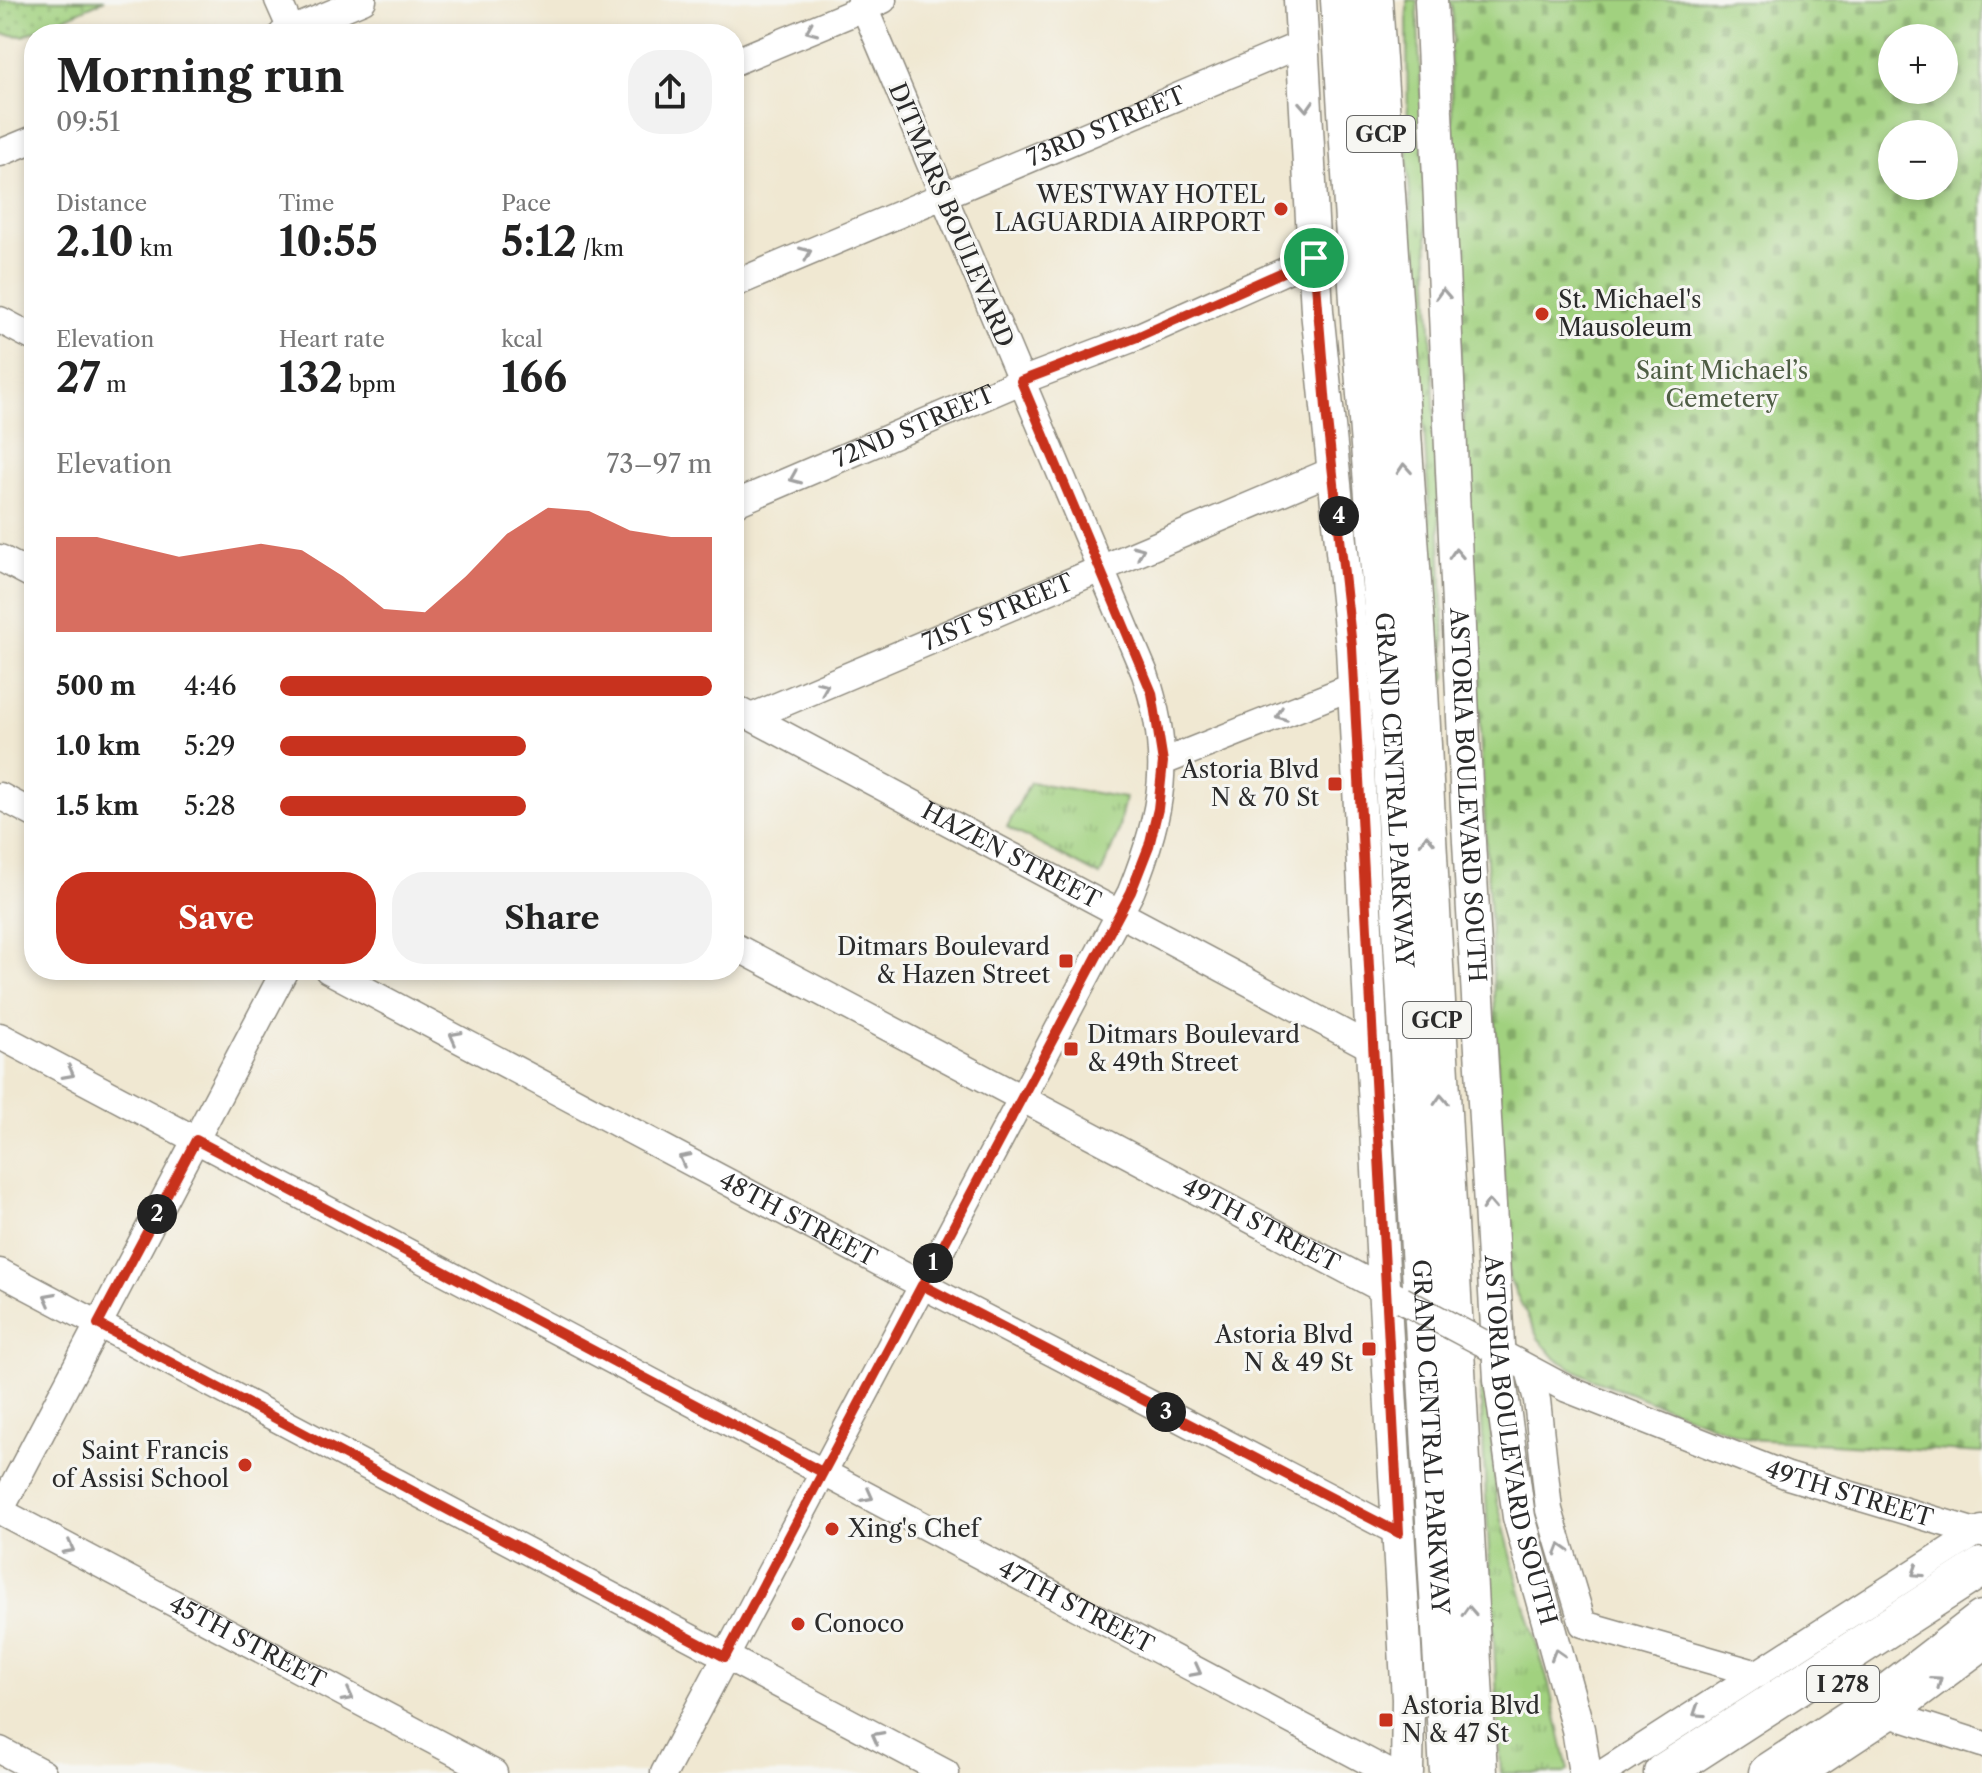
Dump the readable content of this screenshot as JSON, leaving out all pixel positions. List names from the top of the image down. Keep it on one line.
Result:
{"streets":{"highway":["GCP","GRAND CENTRAL PARKWAY","I 278"],"main road":["ASTORIA BOULEVARD SOUTH"],"street":["73RD STREET","DITMARS BOULEVARD","72ND STREET","71ST STREET","HAZEN STREET","48TH STREET","49TH STREET","47TH STREET","45TH STREET"]},"crossings":[["73RD STREET","DITMARS BOULEVARD"],["DITMARS BOULEVARD","72ND STREET"],["DITMARS BOULEVARD","71ST STREET"],["DITMARS BOULEVARD","HAZEN STREET"],["DITMARS BOULEVARD","48TH STREET"],["DITMARS BOULEVARD","49TH STREET"],["DITMARS BOULEVARD","47TH STREET"],["ASTORIA BOULEVARD SOUTH","49TH STREET"],["49TH STREET","I 278"]],"one_way":["72ND STREET","48TH STREET"],"parks":["Saint Michael’s Cemetery"],"places":{"other":["WESTWAY HOTEL LAGUARDIA AIRPORT","St. Michael's Mausoleum","Saint Francis of Assisi School","Xing's Chef","Conoco"],"transit":["Astoria Blvd N & 70 St","Ditmars Boulevard & Hazen Street","Ditmars Boulevard & 49th Street","Astoria Blvd N & 49 St","Astoria Blvd N & 47 St"]},"page":{"map_buttons":["+","−"],"heading":["Morning run","09:51"],"stats":[["Distance","2.10 km"],["Time","10:55"],["Pace","5:12 /km"],["Elevation","27 m"],["Heart rate","132 bpm"],["kcal","166"]],"chart":["Elevation","73–97 m"],"pins":["4","2","1","3"],"list":[{"name":"500 m","note":"4:46"},{"name":"1.0 km","note":"5:29"},{"name":"1.5 km","note":"5:28"}],"buttons":["Save","Share"]}}
